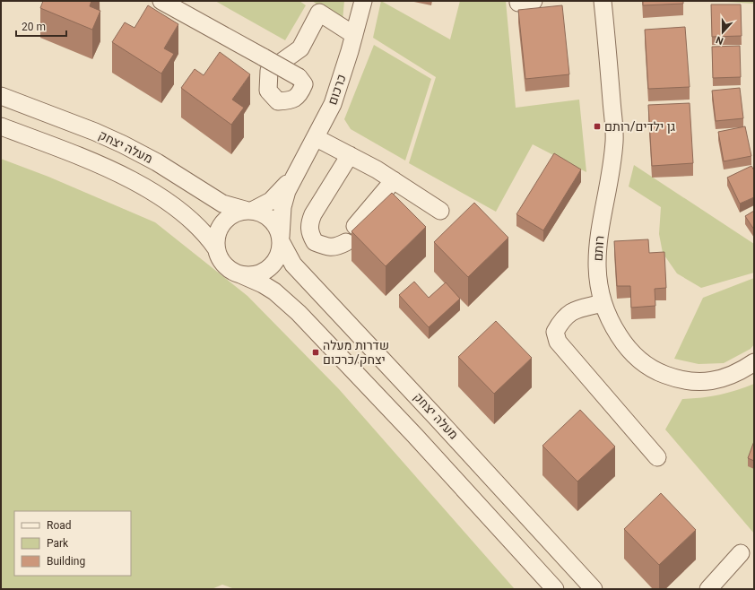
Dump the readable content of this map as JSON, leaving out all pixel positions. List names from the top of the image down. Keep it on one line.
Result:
{"streets":{"street":["כרכום","מעלה יצחק","רותם"]},"crossings":[["כרכום","מעלה יצחק"]],"places":{"transit":["גן ילדים/רותם","שדרות מעלה יצחק/כרכום"]},"legend":["Road","Park","Building"],"scale_bar":"20 m","north":"bottom"}
